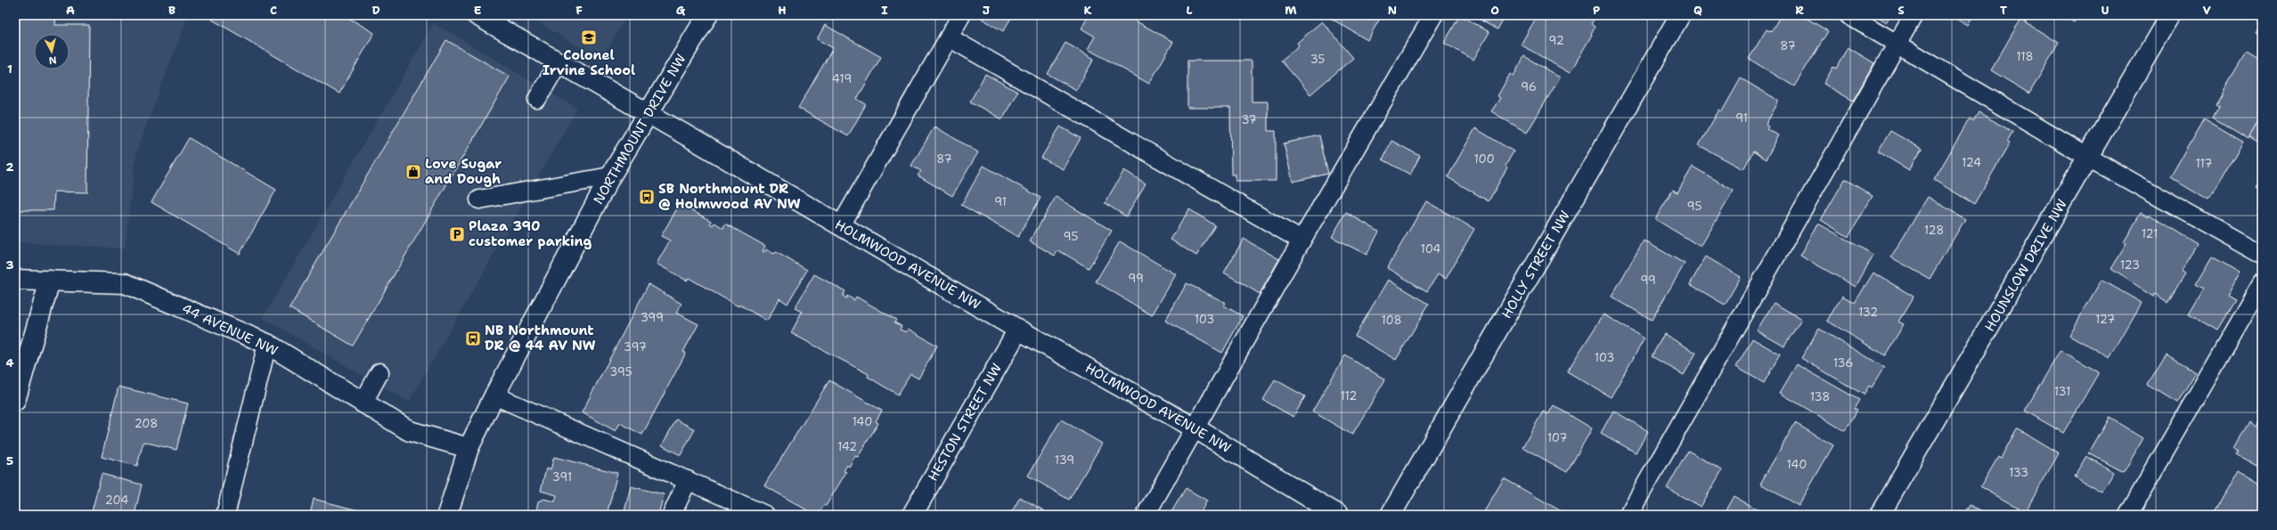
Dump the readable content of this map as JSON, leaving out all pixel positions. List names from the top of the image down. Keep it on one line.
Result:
{"streets":{"street":["NORTHMOUNT DRIVE NW","HOLMWOOD AVENUE NW","HOLLY STREET NW","HOUNSLOW DRIVE NW","44 AVENUE NW","HESTON STREET NW"]},"crossings":[["NORTHMOUNT DRIVE NW","HOLMWOOD AVENUE NW"],["NORTHMOUNT DRIVE NW","44 AVENUE NW"],["HOLMWOOD AVENUE NW","HESTON STREET NW"]],"places":{"school or university":["Colonel Irvine School"],"shop":["Love Sugar and Dough"],"bus stop":["SB Northmount DR @ Holmwood AV NW","NB Northmount DR @ 44 AV NW"],"parking":["Plaza 390 customer parking"]},"house_numbers":["92","87","118","35","419","96","91","37","87","100","124","117","91","95","128","121","95","104","123","99","99","132","399","103","127","108","397","103","136","395","131","112","138","140","208","107","142","139","140","133","391","204"],"north":"bottom","grid":{"columns":["A","B","C","D","E","F","G","H","I","J","K","L","M","N","O","P","Q","R","S","T","U","V"],"rows":["1","2","3","4","5"]}}
